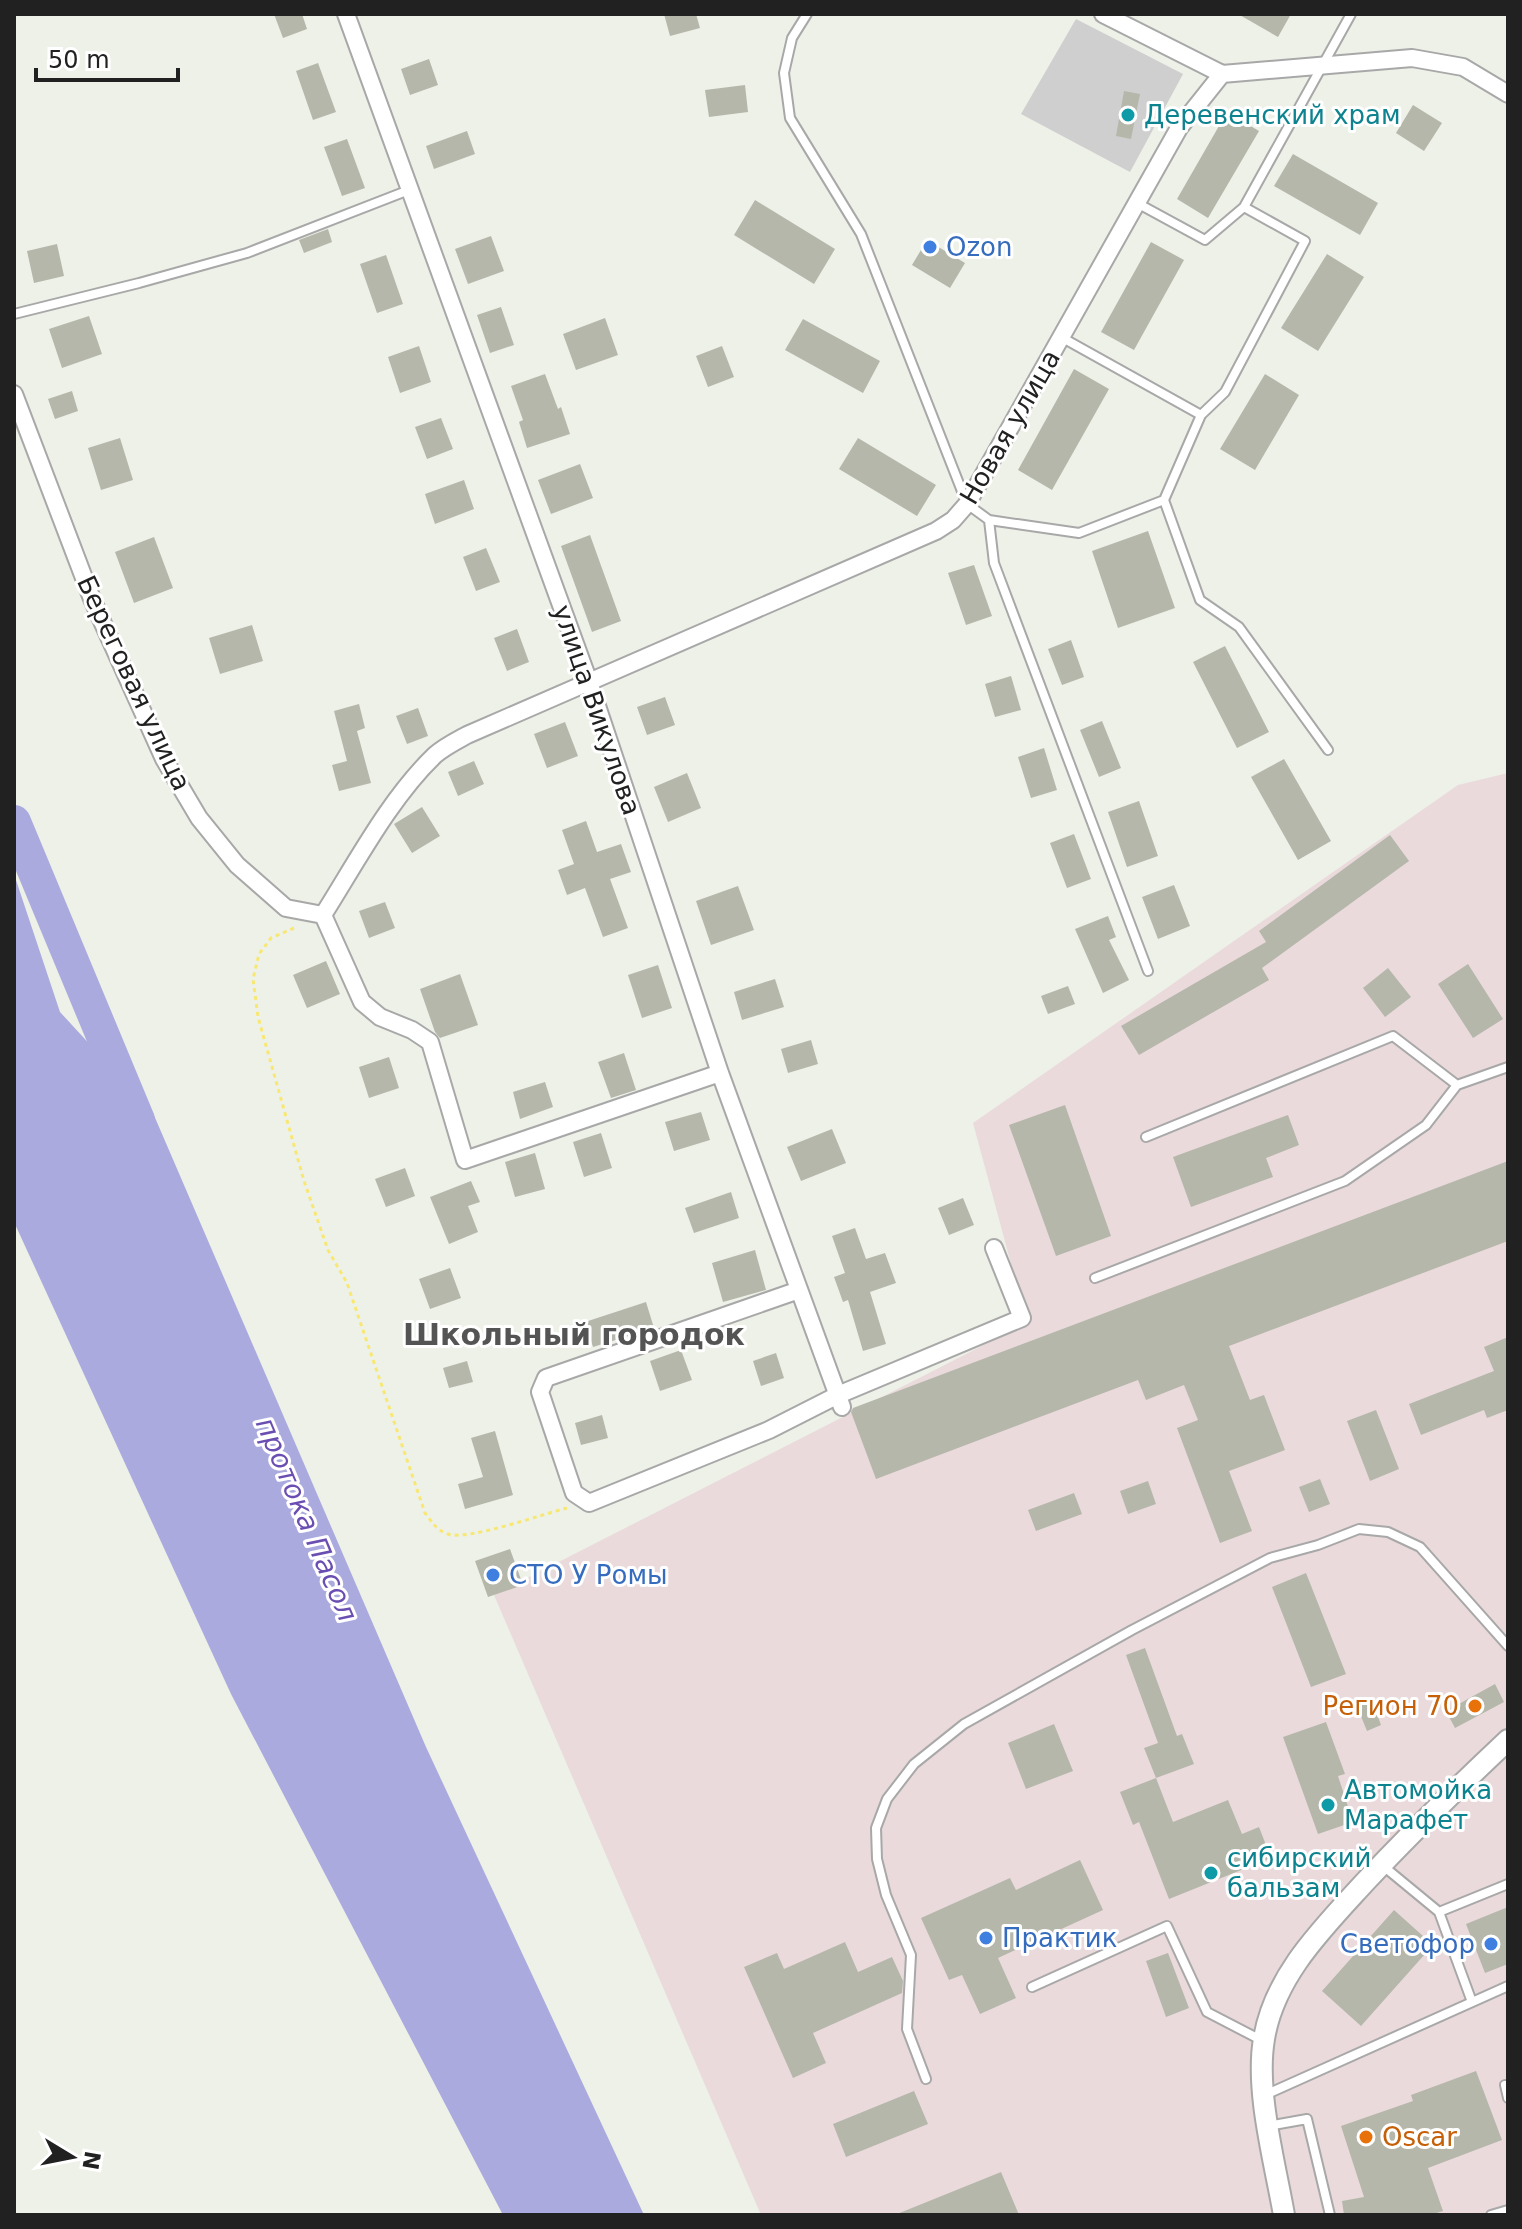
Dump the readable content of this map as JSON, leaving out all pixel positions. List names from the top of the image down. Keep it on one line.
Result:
{"streets":{"street":["Новая улица","Береговая улица","улица Викулова"]},"crossings":[["Новая улица","Береговая улица"],["Новая улица","улица Викулова"]],"districts":["Школьный городок"],"water":["протока Пасол"],"places":["Деревенский храм","Ozon","СТО У Ромы","Регион 70","Автомойка Марафет","сибирский бальзам","Практик","Светофор","Oscar"],"scale_bar":"50 m","north":"right"}
